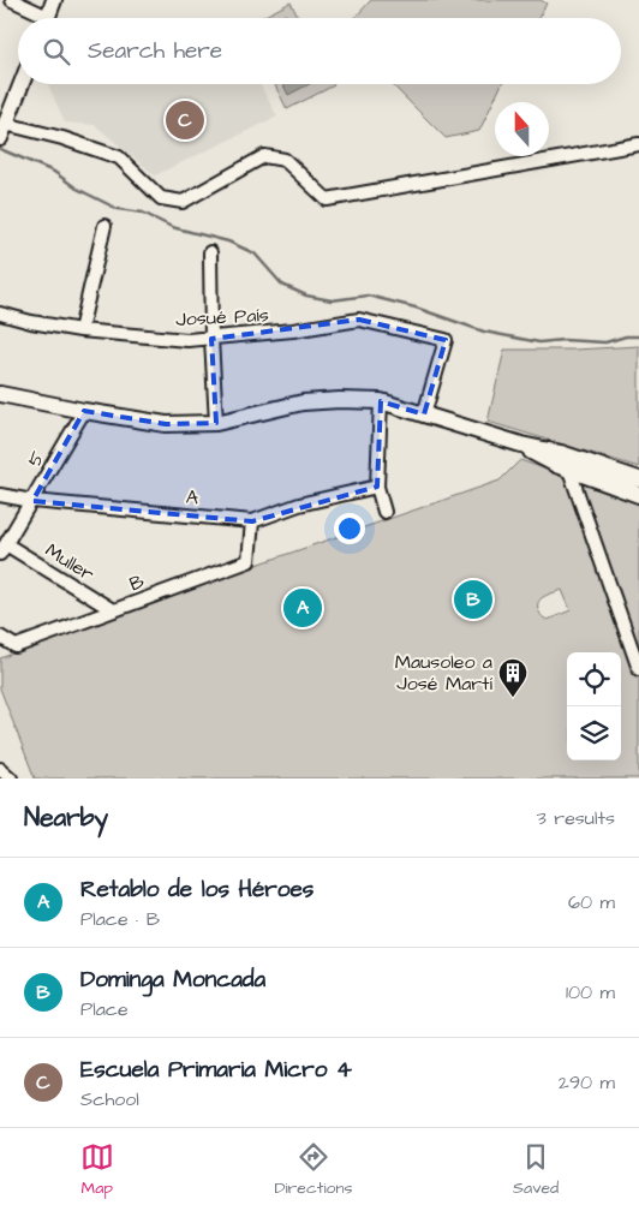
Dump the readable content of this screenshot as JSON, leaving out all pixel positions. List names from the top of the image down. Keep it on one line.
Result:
{"streets":{"street":["Josué País","5","A","Muller","B"]},"crossings":[["5","A"],["5","Muller"],["A","B"],["Muller","B"]],"places":{"building":["Mausoleo a José Martí"]},"north":"top","page":{"search":"Search here","pins":["C","B","A"],"heading":["Nearby","3 results"],"list":[{"mark":"A","name":"Retablo de los Héroes","note":"Place · B","value":"60 m"},{"mark":"B","name":"Dominga Moncada","note":"Place","value":"100 m"},{"mark":"C","name":"Escuela Primaria Micro 4","note":"School","value":"290 m"}],"nav":["Map","Directions","Saved"]}}
